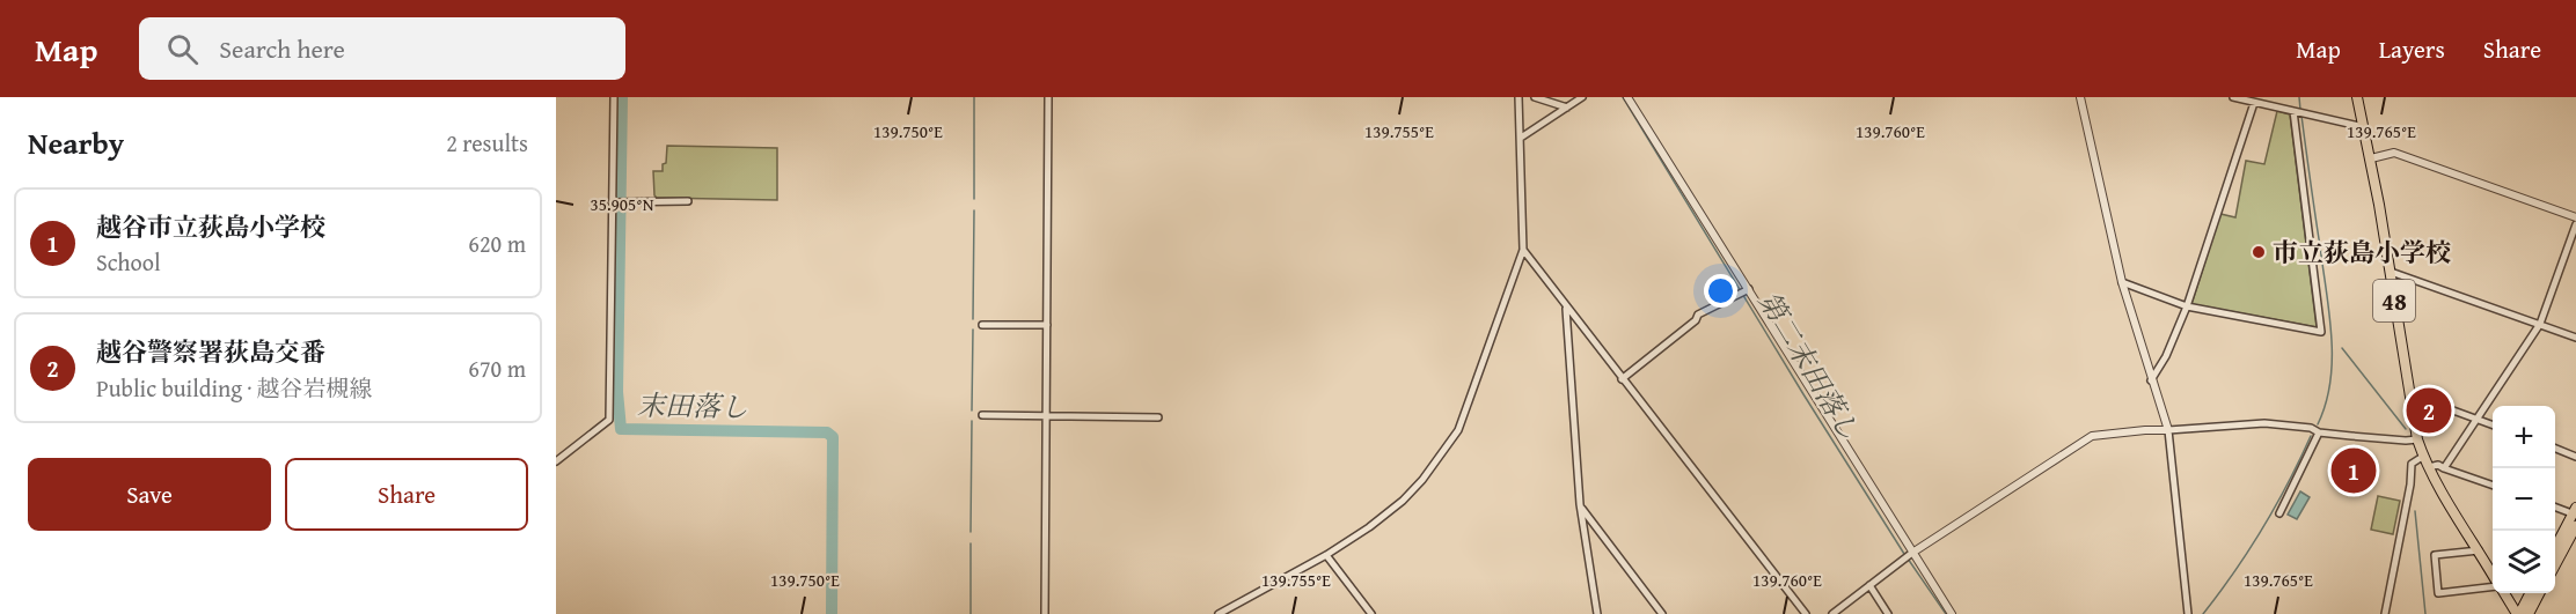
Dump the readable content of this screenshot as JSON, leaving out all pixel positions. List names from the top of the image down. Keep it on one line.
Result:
{"streets":{"main road":["48"]},"water":["第二末田落し","末田落し"],"places":["市立荻島小学校"],"page":{"header":"Map","search":"Search here","nav":["Map","Layers","Share"],"heading":["Nearby","2 results"],"list":[{"mark":"1","name":"越谷市立荻島小学校","note":"School","value":"620 m"},{"mark":"2","name":"越谷警察署荻島交番","note":"Public building · 越谷岩槻線","value":"670 m"}],"pins":["2","1"],"map_buttons":["+","−"],"buttons":["Save","Share"]},"coordinates":["139.750°E","139.755°E","139.760°E","139.765°E","35.905°N"]}
